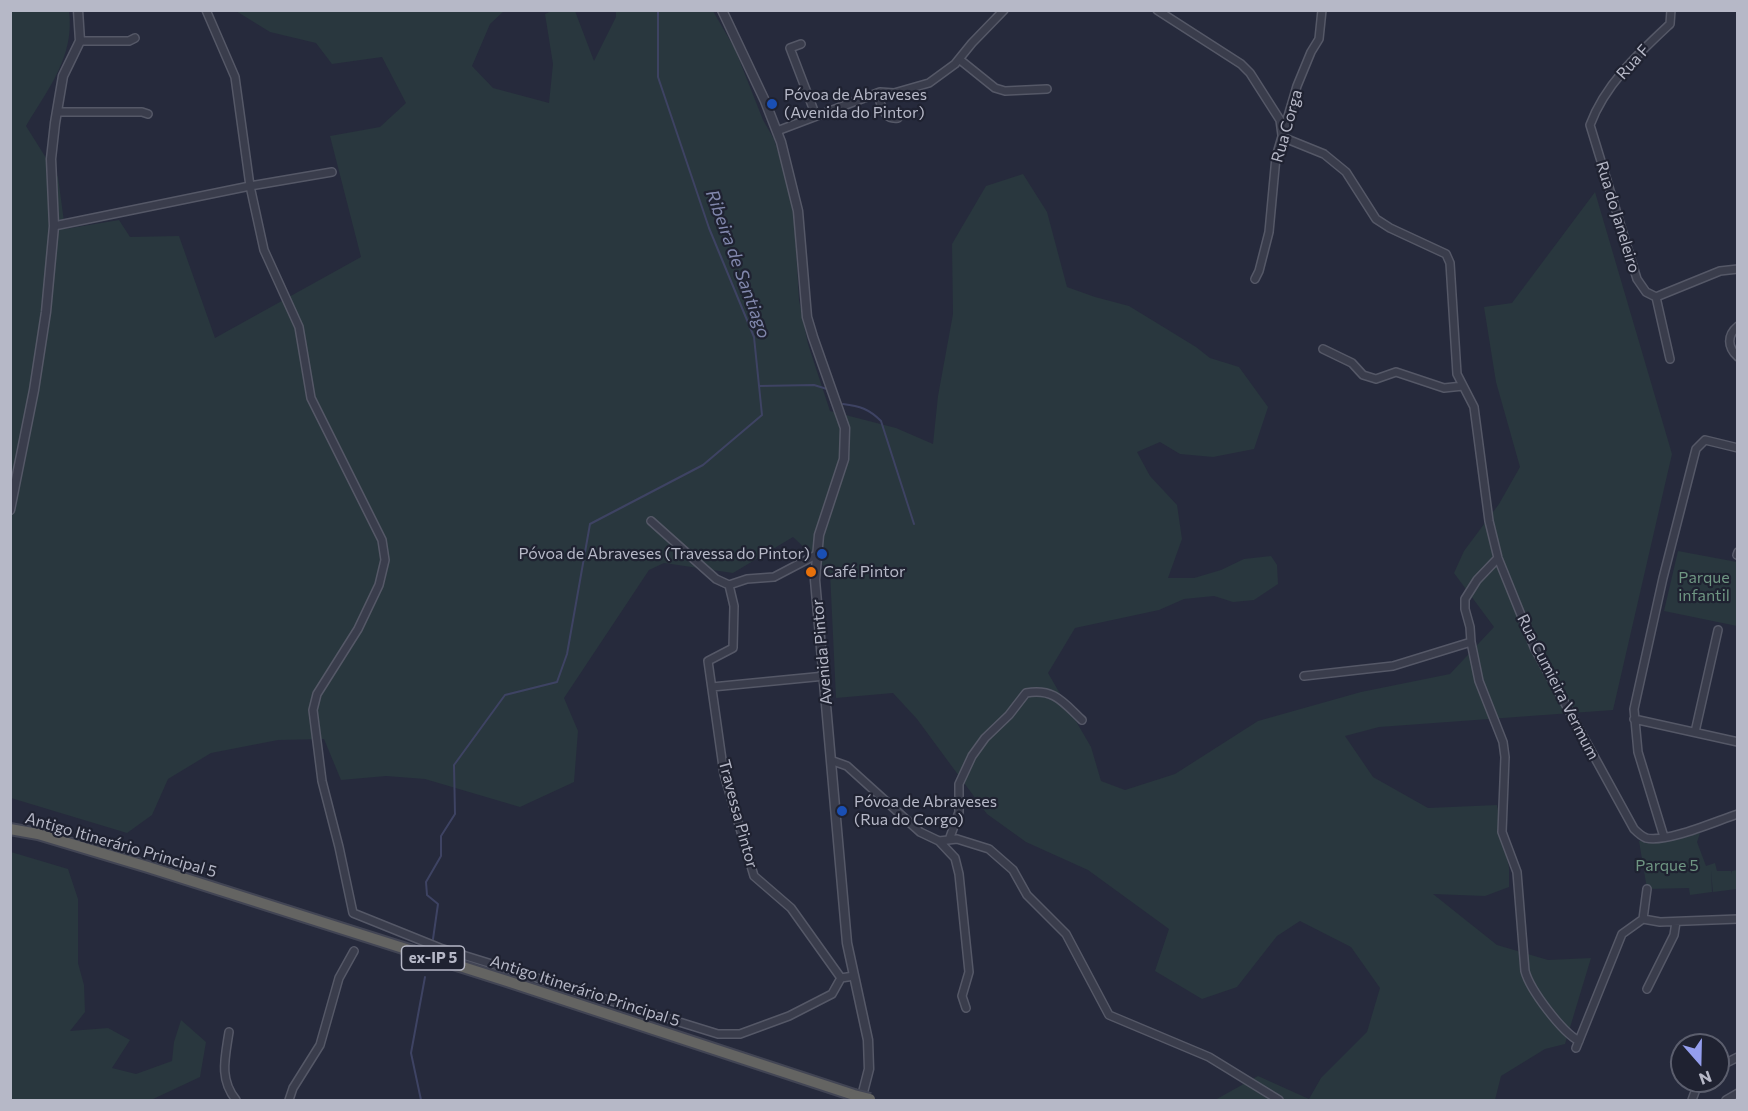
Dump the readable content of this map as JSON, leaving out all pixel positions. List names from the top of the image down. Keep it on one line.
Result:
{"streets":{"highway":["Antigo Itinerário Principal 5","ex-IP 5"],"street":["Rua F","Rua Corga","Rua do Janeleiro","Avenida Pintor","Rua Cumieira Vermum","Travessa Pintor"]},"crossings":[["Rua F","Rua do Janeleiro"],["Rua Corga","Rua Cumieira Vermum"],["Avenida Pintor","Antigo Itinerário Principal 5"]],"water":["Ribeira de Santiago"],"parks":["Parque infantil","Parque 5"],"places":["Póvoa de Abraveses (Avenida do Pintor)","Póvoa de Abraveses (Travessa do Pintor)","Café Pintor","Póvoa de Abraveses (Rua do Corgo)"],"north":"bottom"}
